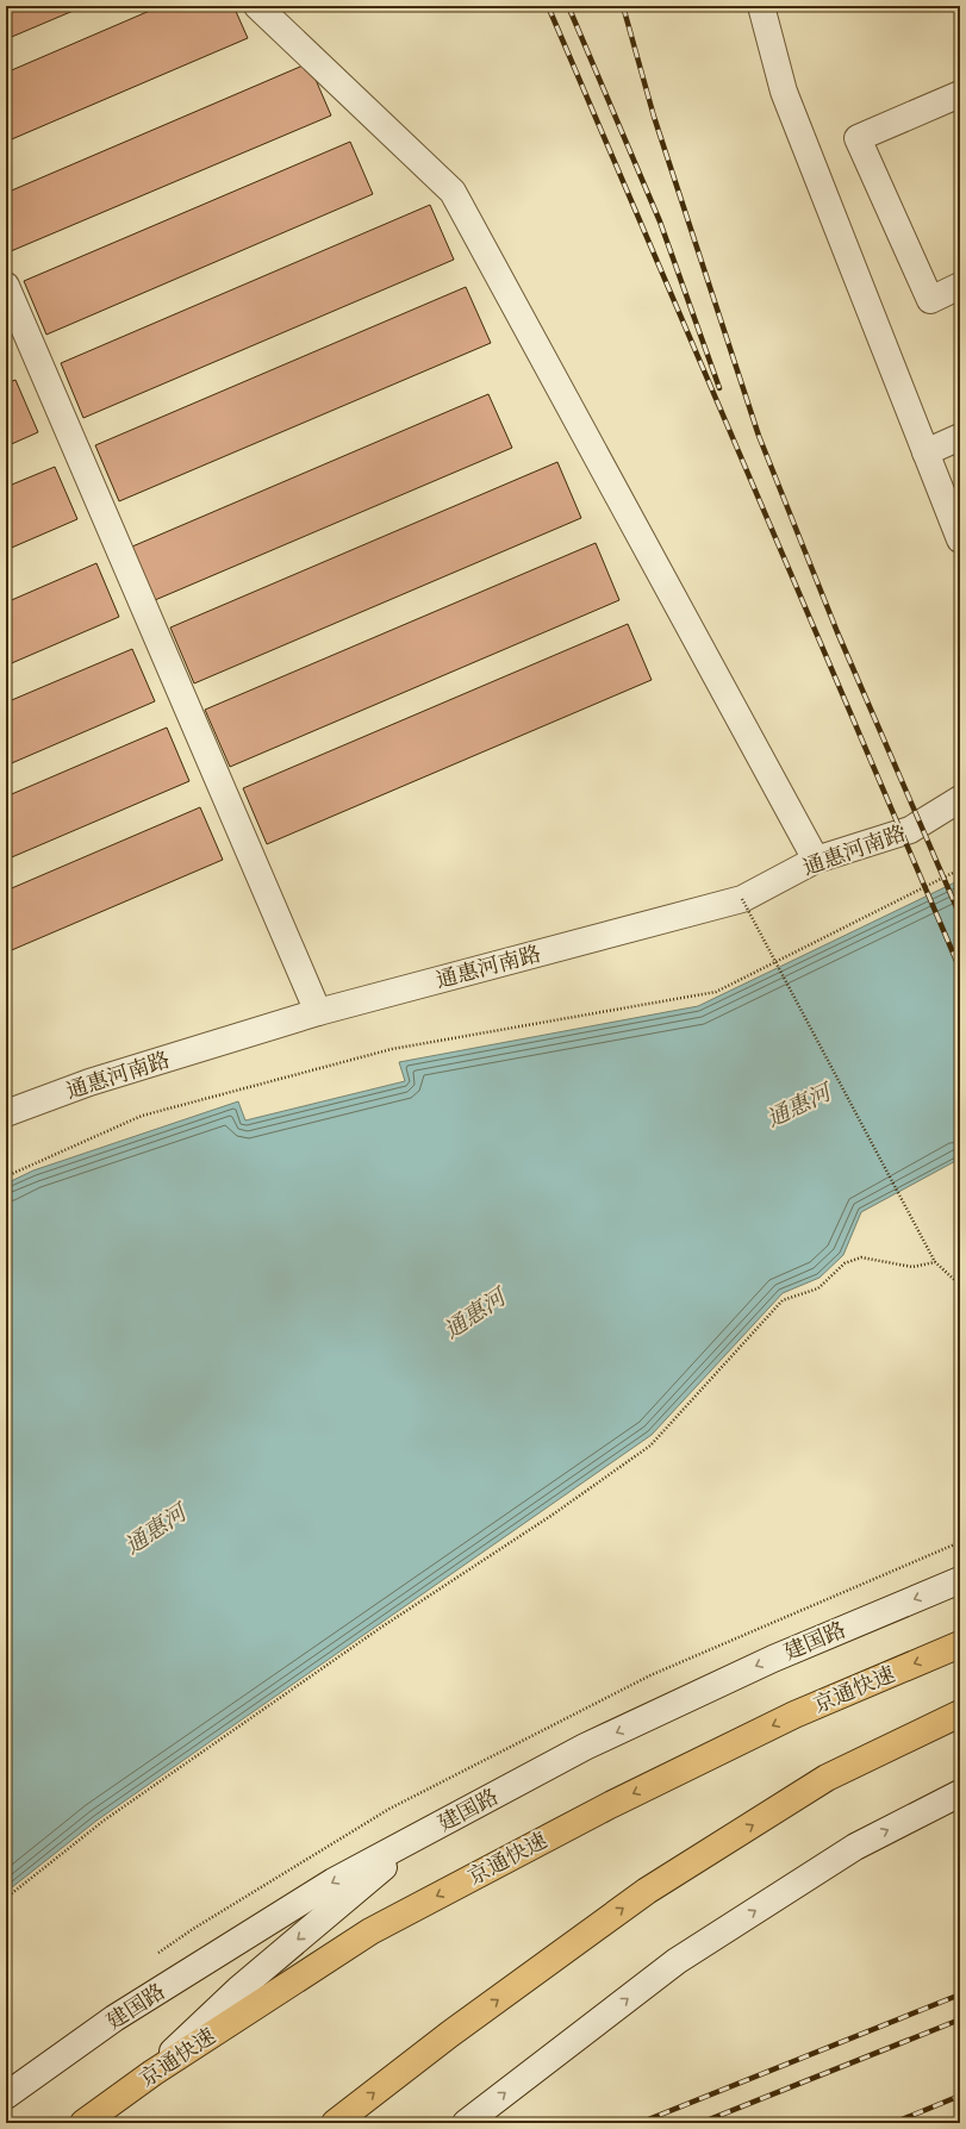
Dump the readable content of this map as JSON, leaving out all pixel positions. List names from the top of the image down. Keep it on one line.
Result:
{"streets":{"highway":["京通快速"],"street":["通惠河南路","建国路"]},"water":["通惠河"]}
